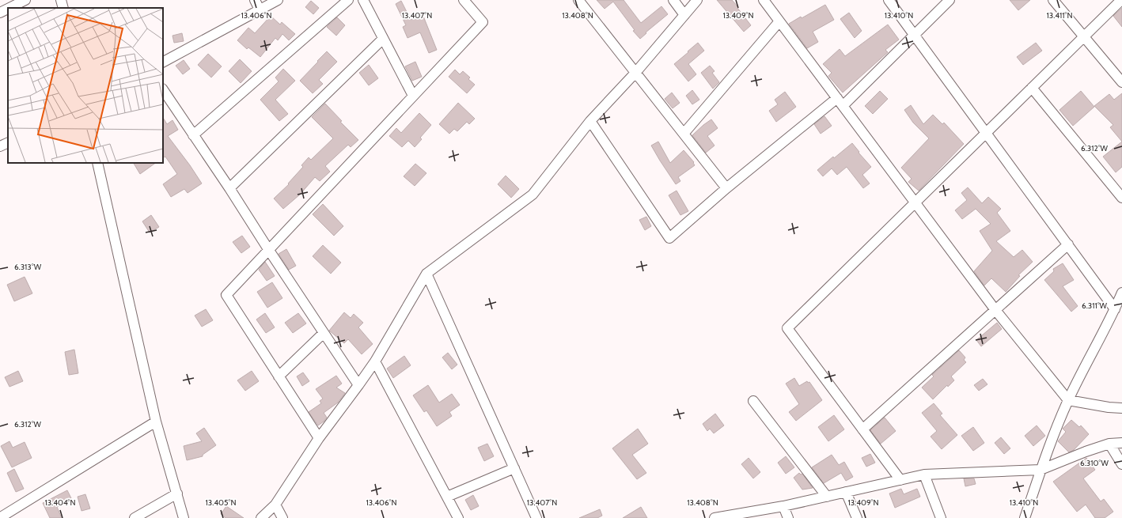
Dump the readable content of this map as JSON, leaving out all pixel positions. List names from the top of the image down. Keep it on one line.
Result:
{"coordinates":["13.406°N","13.407°N","13.408°N","13.409°N","13.410°N","13.411°N","6.312°W","6.313°W","6.311°W","6.310°W","13.404°N","13.405°N"]}
